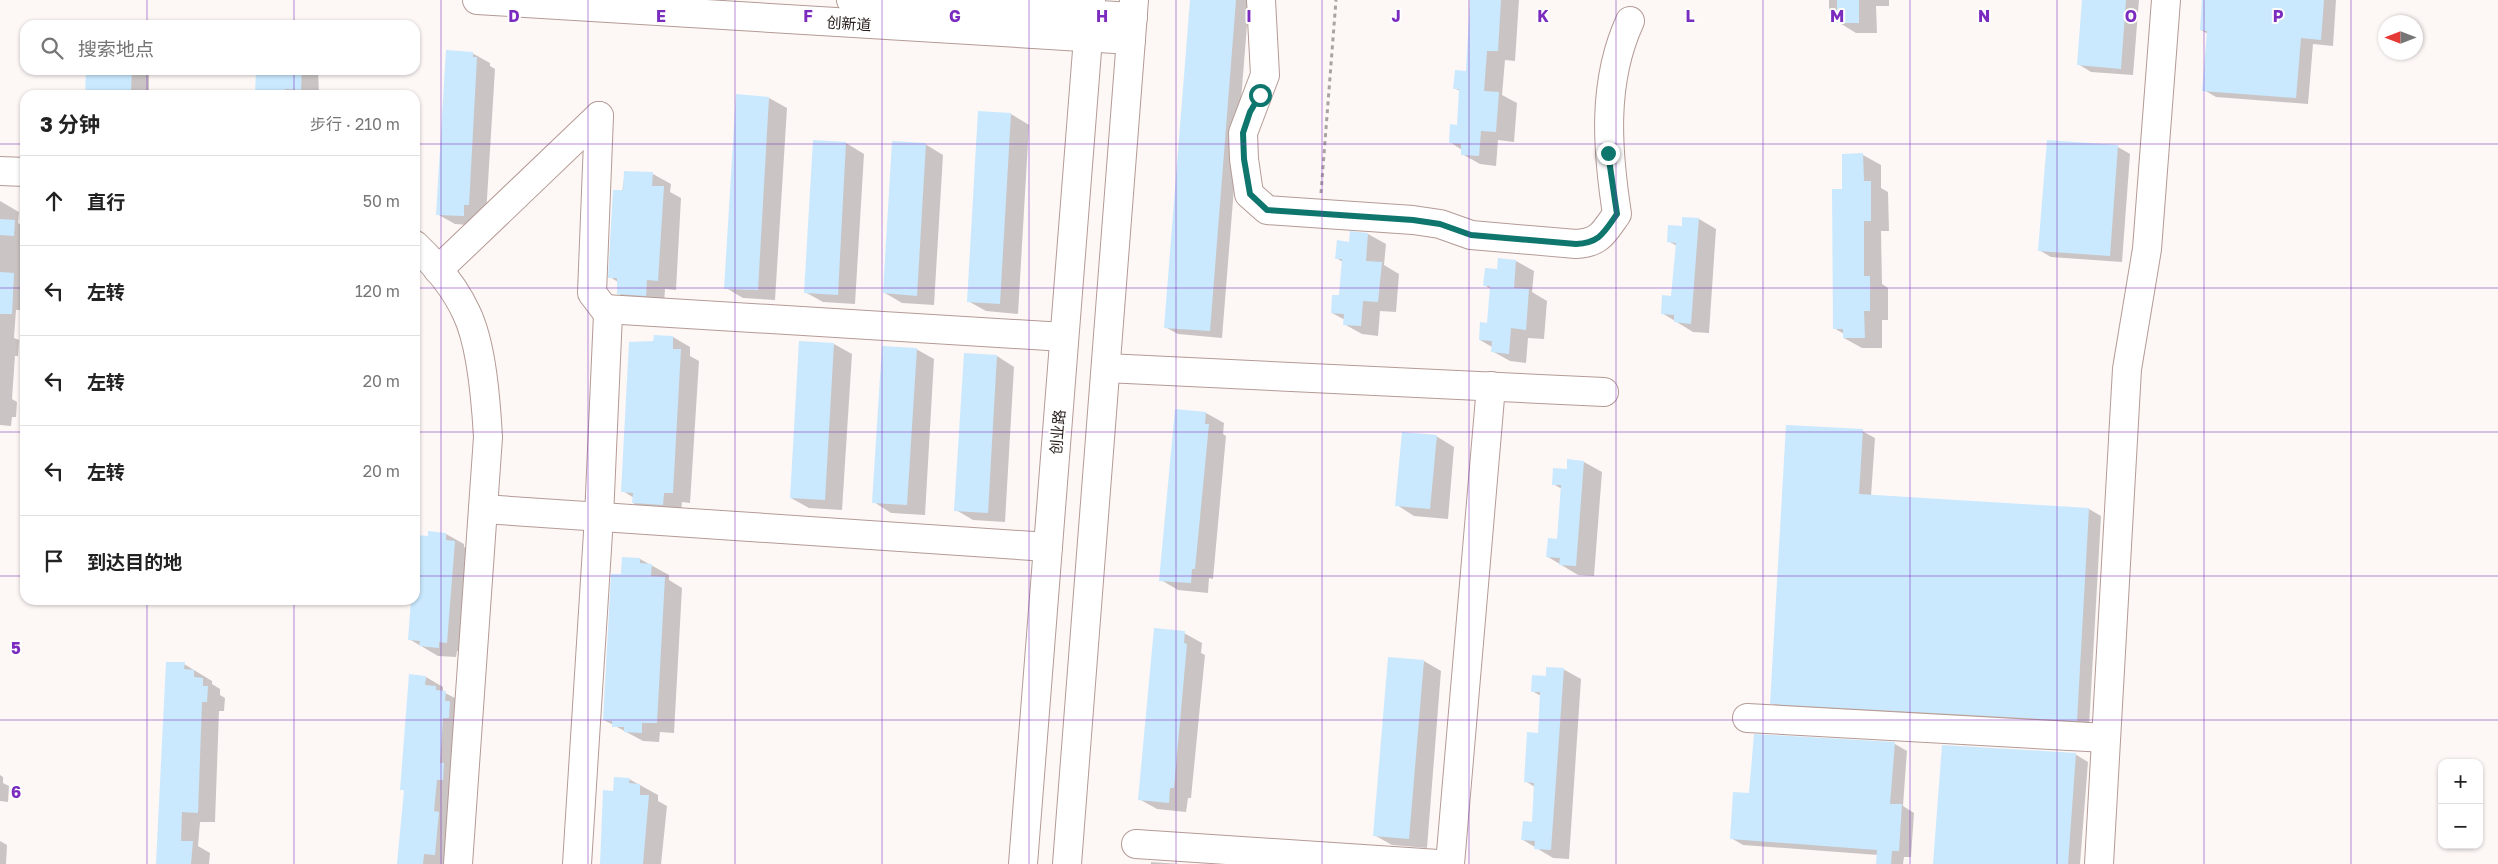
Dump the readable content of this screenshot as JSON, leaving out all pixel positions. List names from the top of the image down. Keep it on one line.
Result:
{"streets":{"main road":["创新道","创业路"]},"crossings":[["创新道","创业路"]],"north":"left","page":{"search":"搜索地点","heading":["3 分钟","步行 · 210 m"],"list":[["直行","50 m"],["左转","120 m"],["左转","20 m"],["左转","20 m"],"到达目的地"],"map_buttons":["+","−"]},"grid":{"columns":["D","E","F","G","H","I","J","K","L","M","N","O","P"],"rows":["5","6"]}}
